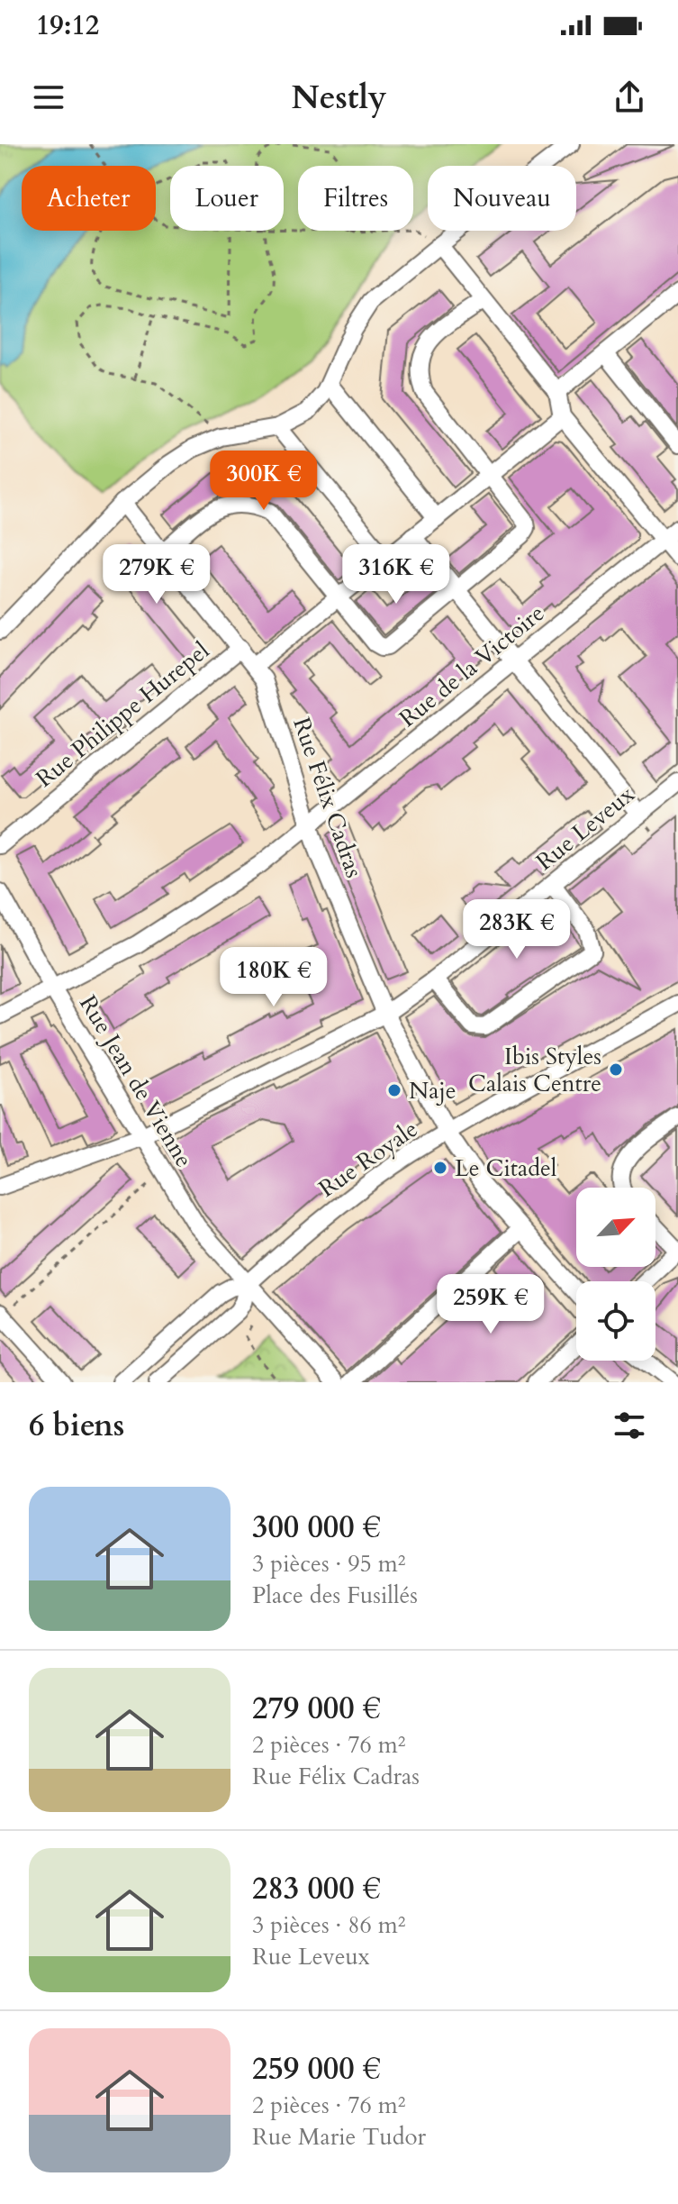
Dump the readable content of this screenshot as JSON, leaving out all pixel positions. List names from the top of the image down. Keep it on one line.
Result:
{"streets":{"street":["Rue de la Victoire","Rue Philippe Hurepel","Rue Félix Cadras","Rue Leveux","Rue Jean de Vienne","Rue Royale"]},"crossings":[["Rue de la Victoire","Rue Félix Cadras"],["Rue de la Victoire","Rue Jean de Vienne"],["Rue Philippe Hurepel","Rue Félix Cadras"],["Rue Félix Cadras","Rue Leveux"],["Rue Félix Cadras","Rue Royale"],["Rue Leveux","Rue Jean de Vienne"],["Rue Jean de Vienne","Rue Royale"]],"places":["Ibis Styles Calais Centre","Naje","Le Citadel"],"north":"top right","page":{"status":"19:12","header":"Nestly","chip":["Acheter","Louer","Filtres","Nouveau"],"price":["300K €","279K €","316K €","283K €","180K €","259K €"],"heading":"6 biens","list":[{"name":"300 000 €","note":"3 pièces · 95 m² · Place des Fusillés"},{"name":"279 000 €","note":"2 pièces · 76 m² · Rue Félix Cadras"},{"name":"283 000 €","note":"3 pièces · 86 m² · Rue Leveux"},{"name":"259 000 €","note":"2 pièces · 76 m² · Rue Marie Tudor"}]}}
